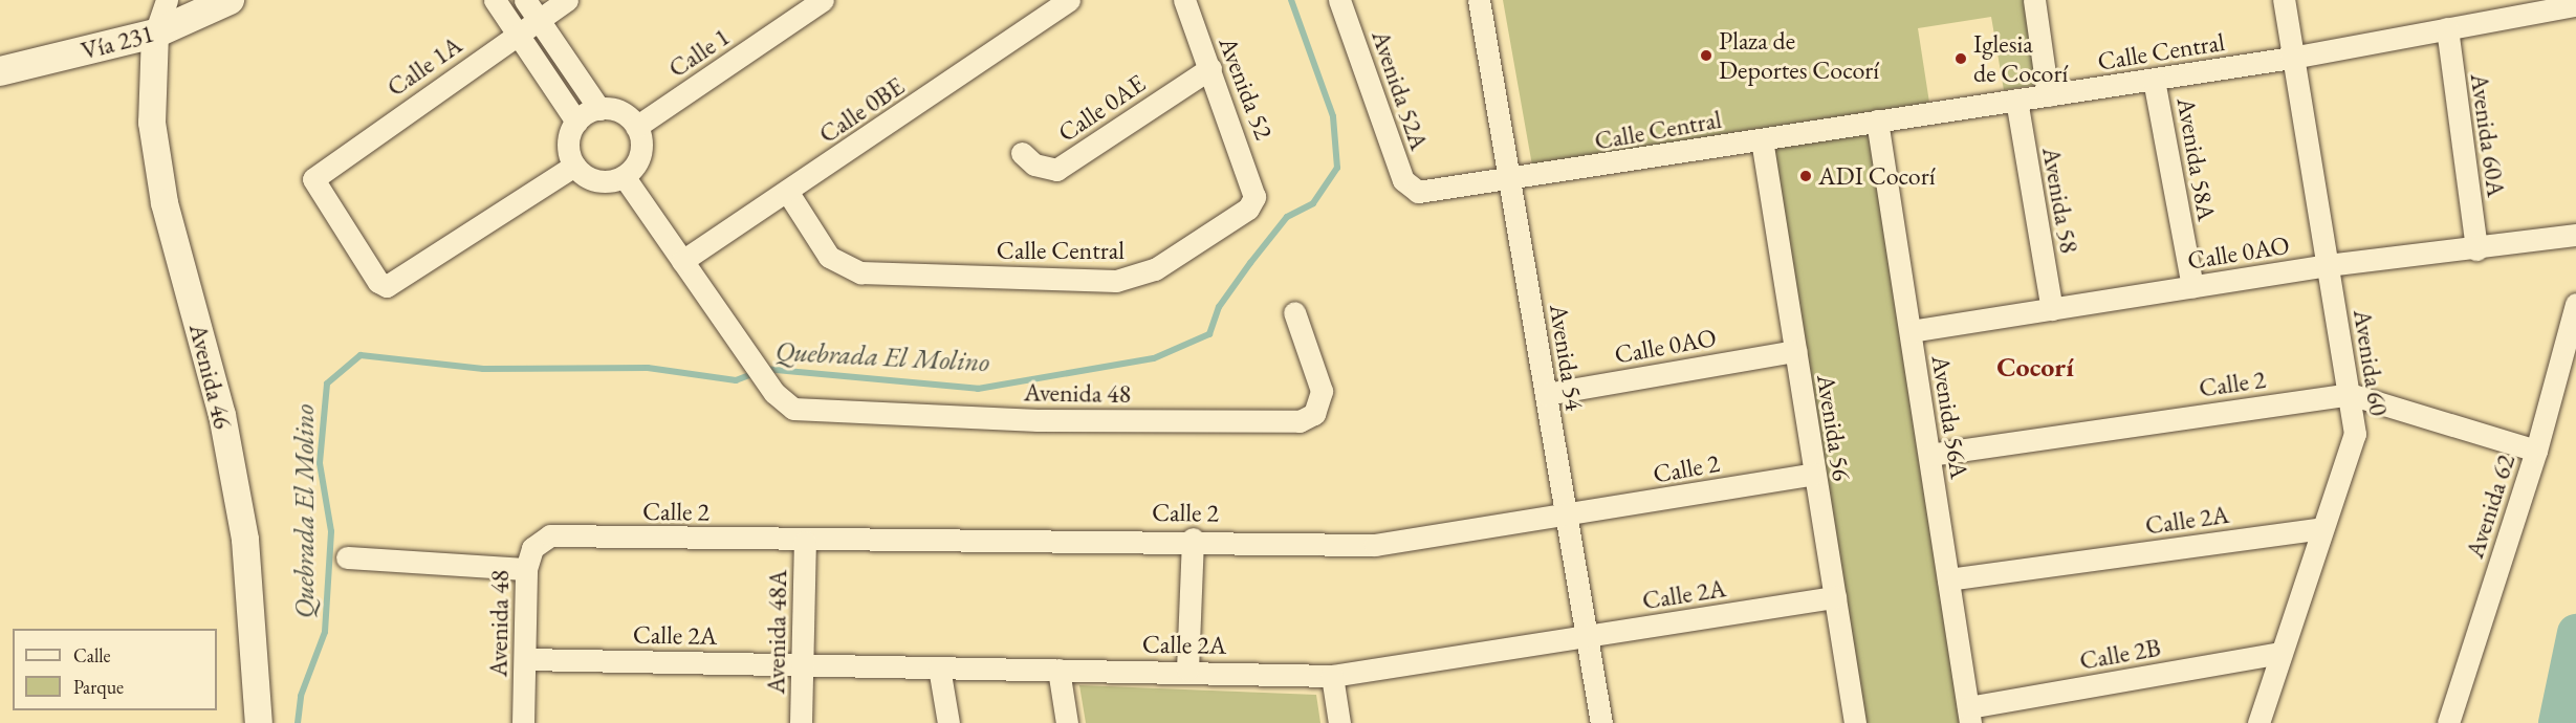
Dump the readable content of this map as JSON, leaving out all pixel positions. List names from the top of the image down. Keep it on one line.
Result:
{"streets":{"main road":["Vía 231"],"street":["Calle Central","Calle 1","Calle 1A","Avenida 52","Avenida 52A","Calle 0AE","Calle 0BE","Avenida 60A","Avenida 58A","Avenida 58","Calle 0AO","Avenida 54","Avenida 60","Avenida 46","Calle 2","Avenida 48","Avenida 56A","Avenida 56","Avenida 62","Calle 2A","Avenida 48A","Calle 2B"]},"crossings":[["Vía 231","Avenida 46"],["Calle Central","Avenida 52"],["Calle Central","Avenida 52A"],["Calle Central","Calle 0BE"],["Calle Central","Avenida 60A"],["Calle Central","Avenida 58A"],["Calle Central","Avenida 58"],["Calle Central","Avenida 54"],["Calle Central","Avenida 60"],["Calle Central","Avenida 56A"],["Calle Central","Avenida 56"],["Calle 1","Calle 1A"],["Calle 1","Avenida 48"],["Calle 1A","Avenida 48"],["Avenida 52","Calle 0AE"],["Calle 0BE","Avenida 48"],["Avenida 60A","Calle 0AO"],["Avenida 58A","Calle 0AO"],["Avenida 58","Calle 0AO"],["Calle 0AO","Avenida 54"],["Calle 0AO","Avenida 60"],["Calle 0AO","Avenida 56A"],["Calle 0AO","Avenida 56"],["Avenida 54","Calle 2"],["Avenida 54","Calle 2A"],["Avenida 60","Calle 2"],["Avenida 60","Calle 2A"],["Avenida 60","Calle 2B"],["Calle 2","Avenida 48"],["Calle 2","Avenida 56A"],["Calle 2","Avenida 56"],["Calle 2","Avenida 62"],["Calle 2","Avenida 48A"],["Avenida 48","Calle 2A"],["Avenida 56A","Calle 2A"],["Avenida 56A","Calle 2B"],["Avenida 56","Calle 2A"],["Calle 2A","Avenida 48A"]],"districts":["Cocorí"],"water":["Quebrada El Molino"],"places":["Plaza de Deportes Cocorí","Iglesia de Cocorí","ADI Cocorí"],"legend":["Calle","Parque"]}
